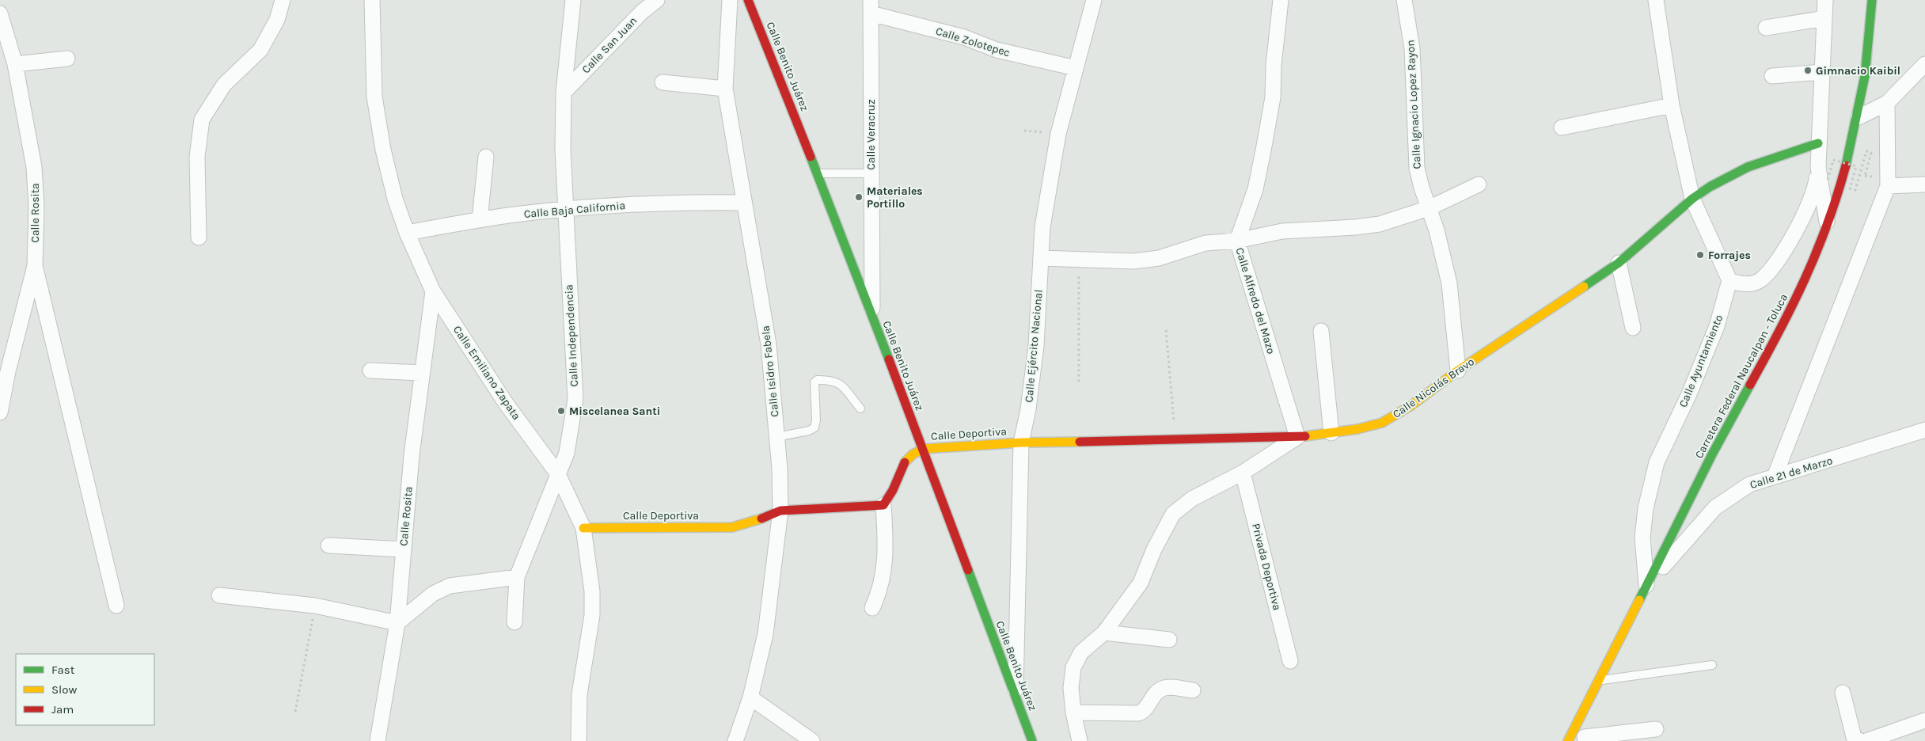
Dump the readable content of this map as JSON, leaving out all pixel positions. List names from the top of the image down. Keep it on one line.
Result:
{"streets":{"main road":["Calle Benito Juárez","Carretera Federal Naucalpan - Toluca","Calle Nicolás Bravo","Calle Deportiva"],"street":["Calle Zolotepec","Calle San Juan","Calle Ignacio Lopez Rayon","Calle Veracruz","Calle Baja California","Calle Rosita","Calle Alfredo del Mazo","Calle Independencia","Calle Ejército Nacional","Calle Ayuntamiento","Calle Isidro Fabela","Calle Emiliano Zapata","Calle 21 de Marzo","Privada Deportiva"]},"crossings":[["Calle Zolotepec","Calle Veracruz"],["Calle Zolotepec","Calle Ejército Nacional"],["Calle San Juan","Calle Independencia"],["Calle Benito Juárez","Calle Veracruz"],["Calle Benito Juárez","Calle Ejército Nacional"],["Calle Benito Juárez","Calle Deportiva"],["Calle Ignacio Lopez Rayon","Calle Nicolás Bravo"],["Calle Baja California","Calle Independencia"],["Calle Baja California","Calle Isidro Fabela"],["Calle Baja California","Calle Emiliano Zapata"],["Calle Rosita","Calle Emiliano Zapata"],["Calle Alfredo del Mazo","Calle Nicolás Bravo"],["Calle Alfredo del Mazo","Calle Deportiva"],["Calle Independencia","Calle Emiliano Zapata"],["Calle Ejército Nacional","Calle Deportiva"],["Calle Ayuntamiento","Carretera Federal Naucalpan - Toluca"],["Calle Ayuntamiento","Calle 21 de Marzo"],["Calle Isidro Fabela","Calle Deportiva"],["Calle Emiliano Zapata","Calle Deportiva"],["Carretera Federal Naucalpan - Toluca","Calle 21 de Marzo"],["Calle Nicolás Bravo","Calle Deportiva"],["Calle Nicolás Bravo","Privada Deportiva"]],"places":["Gimnacio Kaibil","Materiales Portillo","Forrajes","Miscelanea Santi"],"legend":["Fast","Slow","Jam"]}
